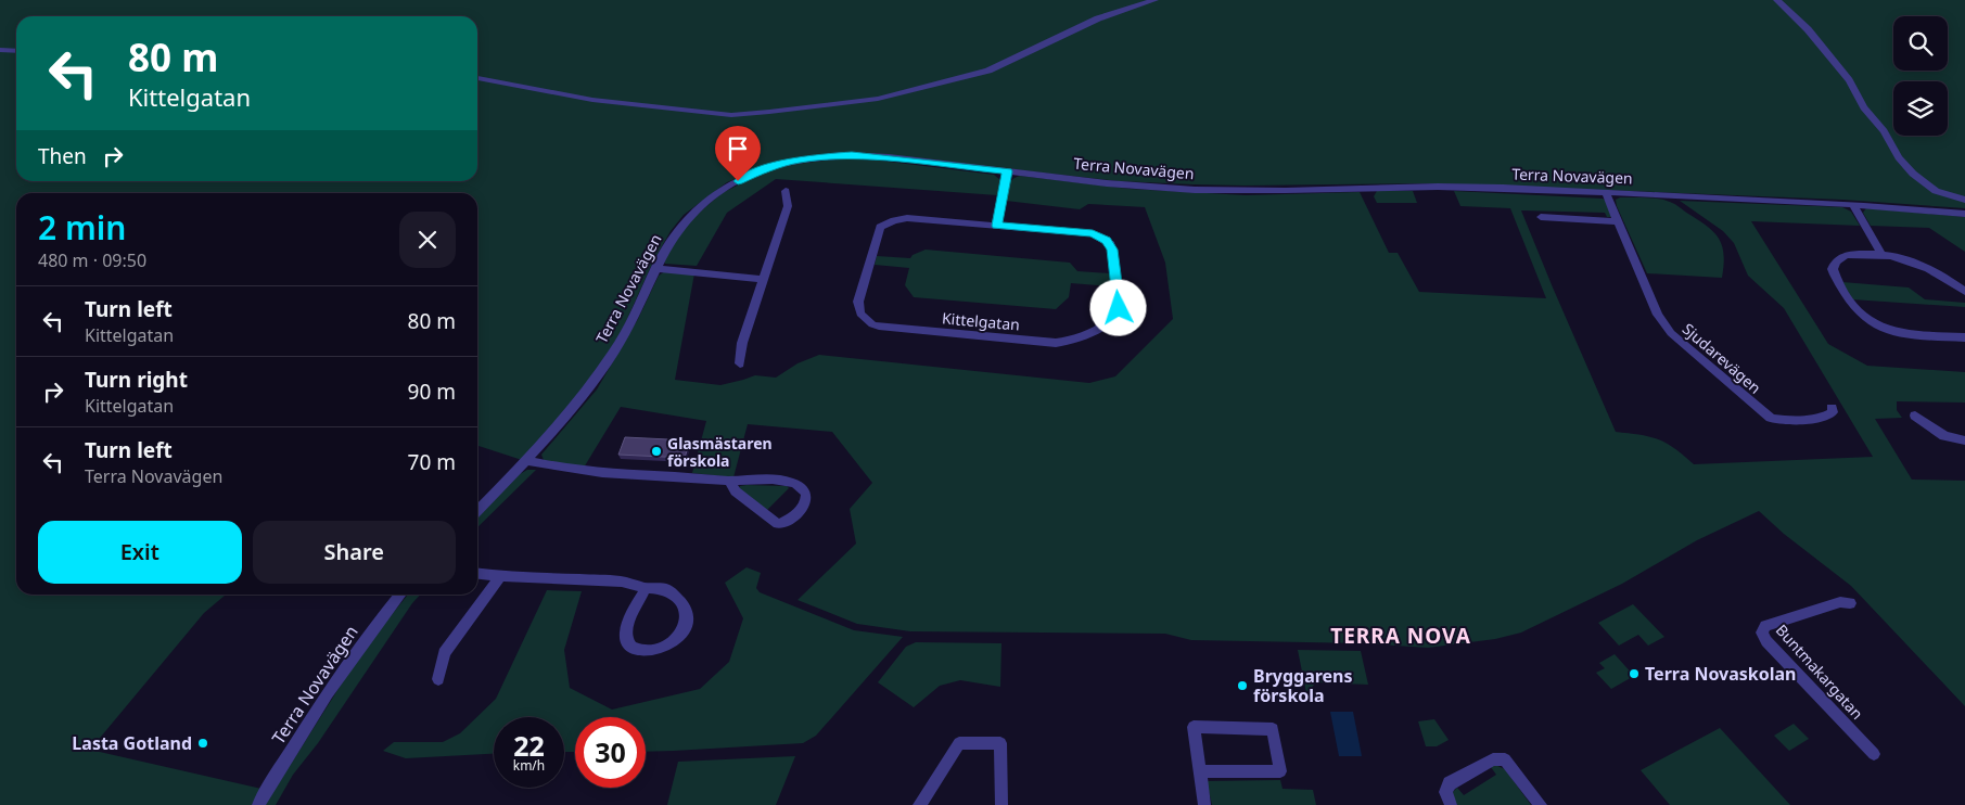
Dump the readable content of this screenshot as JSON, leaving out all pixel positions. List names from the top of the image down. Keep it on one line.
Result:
{"streets":{"street":["Terra Novavägen","Kittelgatan","Sjudarevägen","Buntmakargatan"]},"crossings":[["Terra Novavägen","Sjudarevägen"]],"districts":["TERRA NOVA"],"places":["Glasmästaren förskola","Terra Novaskolan","Bryggarens förskola","Lasta Gotland"],"page":{"turn":["80 m","Kittelgatan"],"then":"Then","heading":["2 min","480 m · 09:50"],"list":[{"name":"Turn left","note":"Kittelgatan","value":"80 m"},{"name":"Turn right","note":"Kittelgatan","value":"90 m"},{"name":"Turn left","note":"Terra Novavägen","value":"70 m"}],"buttons":["Exit","Share"],"speed":"22 km/h","limit":"30"}}
